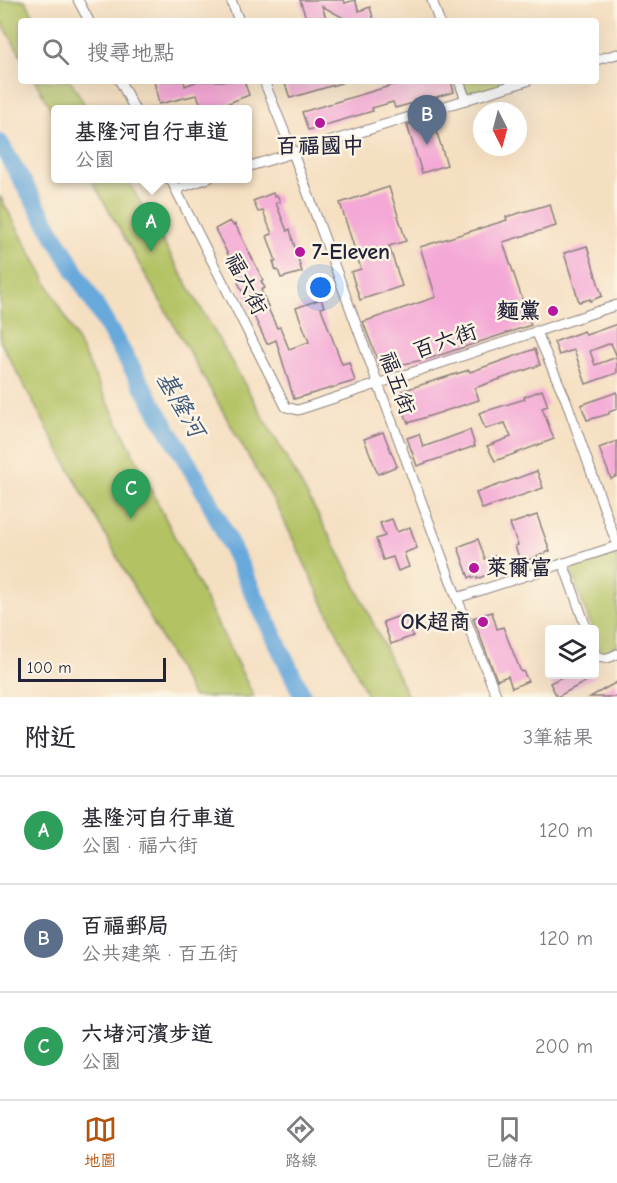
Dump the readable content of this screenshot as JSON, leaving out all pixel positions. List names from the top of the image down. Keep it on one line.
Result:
{"streets":{"street":["福六街","百六街","福五街"]},"crossings":[["福六街","百六街"],["百六街","福五街"]],"water":["基隆河"],"places":["百福國中","7-Eleven","麵黨","萊爾富","OK超商"],"scale_bar":"100 m","north":"bottom","page":{"search":"搜尋地點","pins":["B","A","C"],"popup":["基隆河自行車道","公園"],"scale":"100 m","heading":["附近","3筆結果"],"list":[{"mark":"A","name":"基隆河自行車道","note":"公園 · 福六街","value":"120 m"},{"mark":"B","name":"百福郵局","note":"公共建築 · 百五街","value":"120 m"},{"mark":"C","name":"六堵河濱步道","note":"公園","value":"200 m"}],"nav":["地圖","路線","已儲存"]}}
